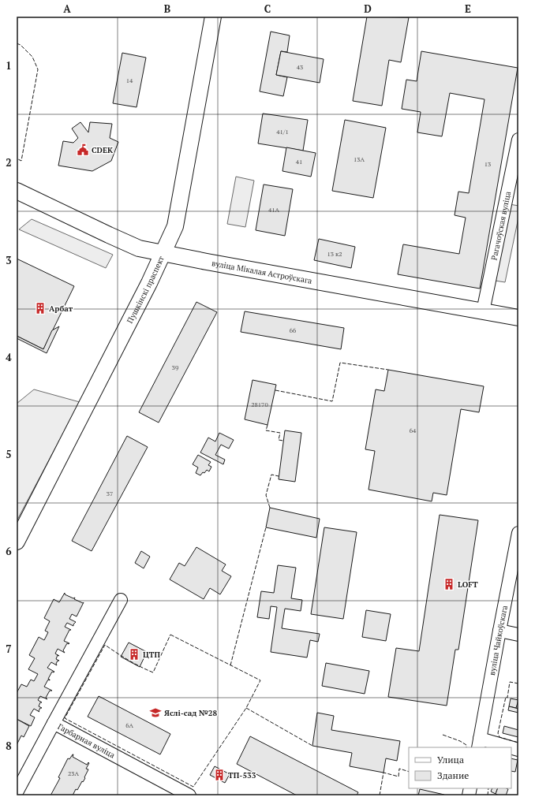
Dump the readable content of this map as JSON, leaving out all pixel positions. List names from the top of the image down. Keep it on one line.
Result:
{"streets":{"main road":["вуліца Мікалая Астроўскага","Пушкінскі праспект"],"street":["Рагачоўская вуліца","вуліца Чайкоўскага","Гарбарная вуліца"]},"crossings":[["Рагачоўская вуліца","вуліца Мікалая Астроўскага"],["вуліца Мікалая Астроўскага","Пушкінскі праспект"]],"places":{"public building":["CDEK"],"building":["Арбат","LOFT","ЦТП","ТП-533"],"school or university":["Яслі-сад №28"]},"house_numbers":["43","14","41/1","13А","41","13","41А","13 к2","66","39","28170","64","37","6А","23А"],"legend":["Улица","Здание"],"grid":{"columns":["A","B","C","D","E"],"rows":["1","2","3","4","5","6","7","8"]}}
